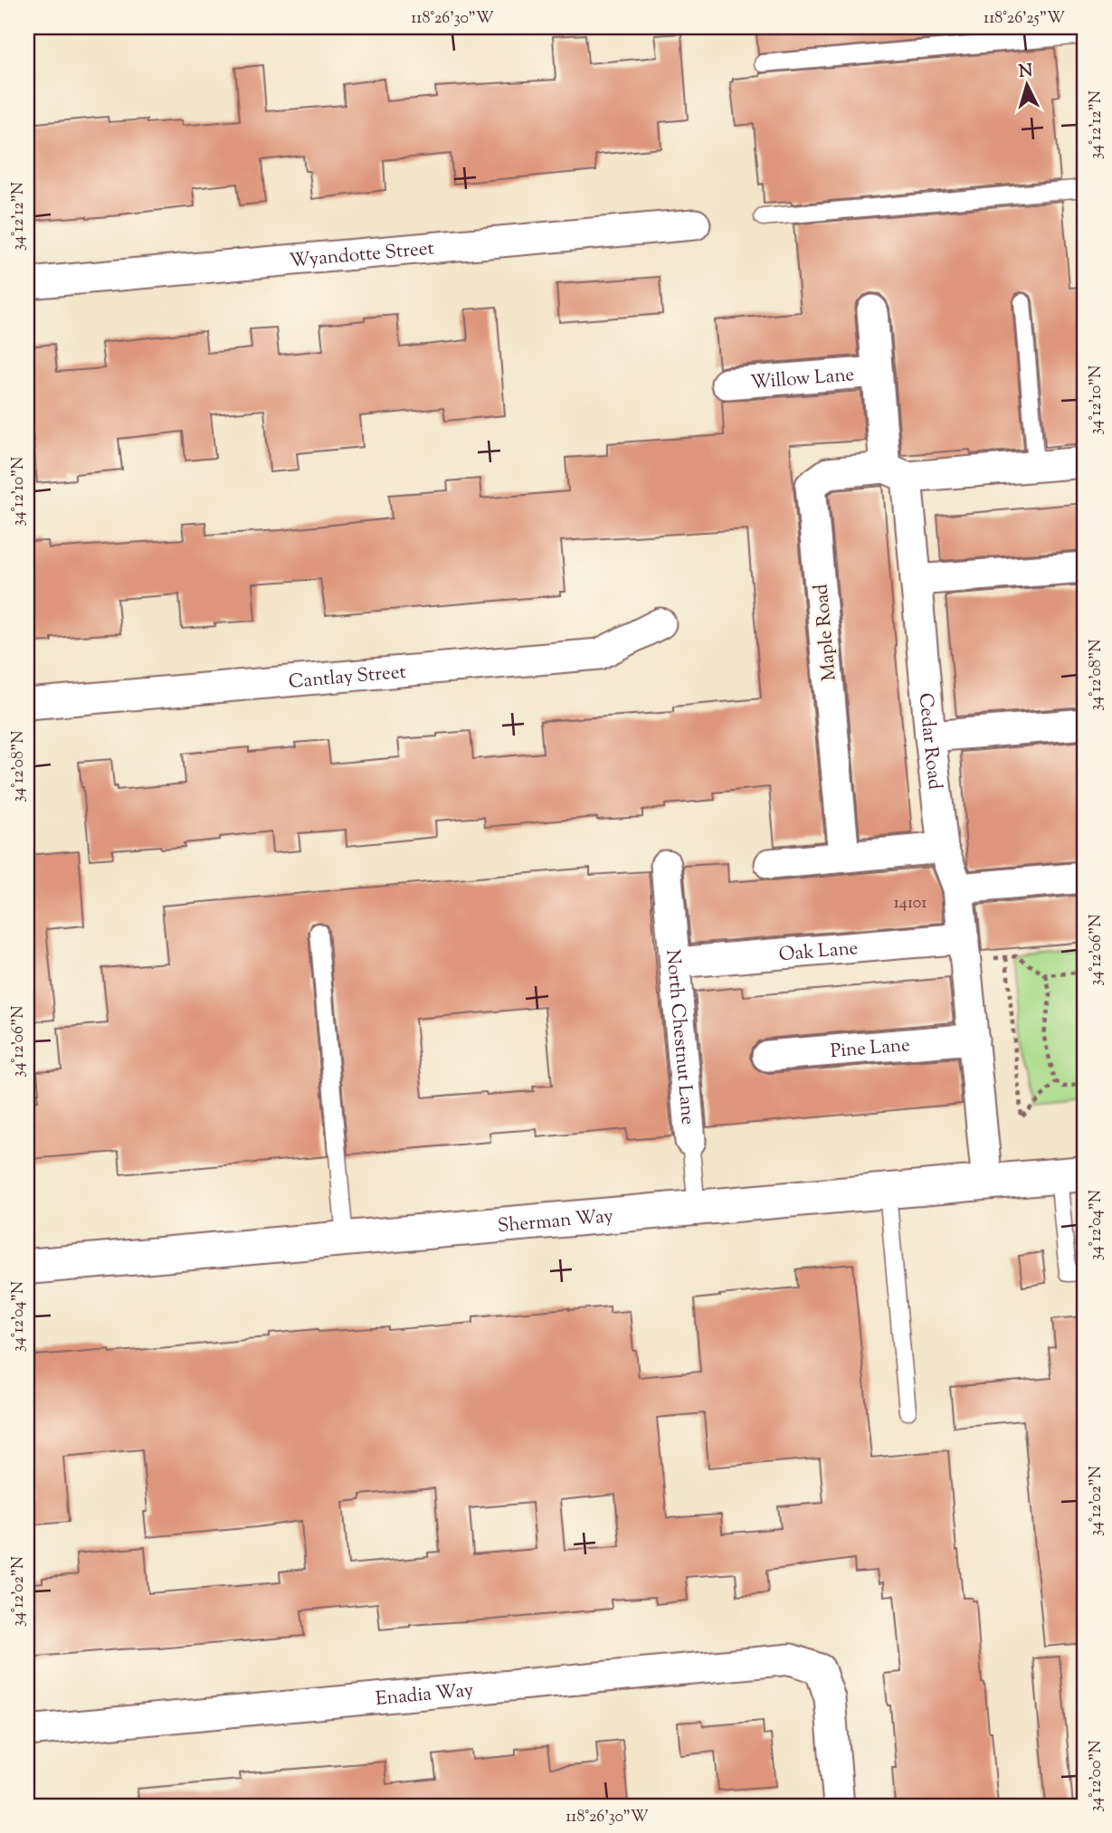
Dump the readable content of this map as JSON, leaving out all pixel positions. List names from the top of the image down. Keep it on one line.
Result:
{"streets":{"main road":["Sherman Way"],"street":["Wyandotte Street","Willow Lane","Maple Road","Cantlay Street","Cedar Road","Oak Lane","North Chestnut Lane","Pine Lane","Enadia Way"]},"crossings":[["Willow Lane","Cedar Road"],["Maple Road","Cedar Road"],["Cedar Road","Oak Lane"],["Cedar Road","Pine Lane"],["Cedar Road","Sherman Way"],["Oak Lane","North Chestnut Lane"],["North Chestnut Lane","Sherman Way"]],"house_numbers":["14101"],"north":"top","coordinates":["118°26'30\"W","118°26'25\"W","34°12'12\"N","34°12'10\"N","34°12'08\"N","34°12'06\"N","34°12'04\"N","34°12'02\"N","34°12'00\"N"]}
